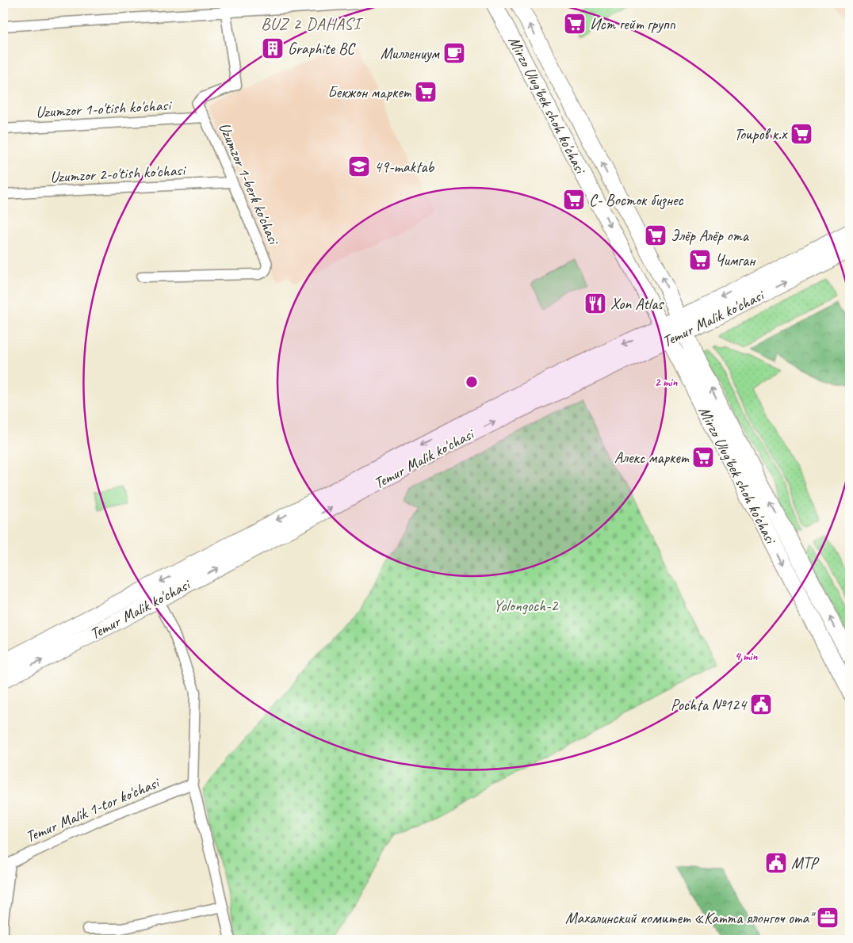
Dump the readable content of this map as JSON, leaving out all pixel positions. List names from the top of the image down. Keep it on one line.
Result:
{"streets":{"main road":["Mirzo Ulug'bek shoh ko'chasi","Temur Malik ko'chasi"],"street":["Uzumzor 1-o'tish ko'chasi","Uzumzor 2-o'tish ko'chasi","Uzumzor 1-berk ko'chasi","Temur Malik 1-tor ko'chasi"]},"crossings":[["Mirzo Ulug'bek shoh ko'chasi","Temur Malik ko'chasi"],["Uzumzor 1-o'tish ko'chasi","Uzumzor 1-berk ko'chasi"],["Uzumzor 2-o'tish ko'chasi","Uzumzor 1-berk ko'chasi"]],"districts":["BUZ 2 DAHASI"],"parks":["Yolongoch-2"],"places":{"supermarket":["Ист гейт групп","Бекжон маркет","Тоиров к.х","С- Восток бизнес","Элёр Алёр ота","Чимган","Алекс маркет"],"building":["Graphite BC"],"cafe":["Миллениум"],"school or university":["49-maktab"],"restaurant":["Xon Atlas"],"public building":["Pochta №124","MTP"],"office":["Махалинский комитет «Катта ялонгоч ота\""]},"rings":["2 min","4 min"]}
